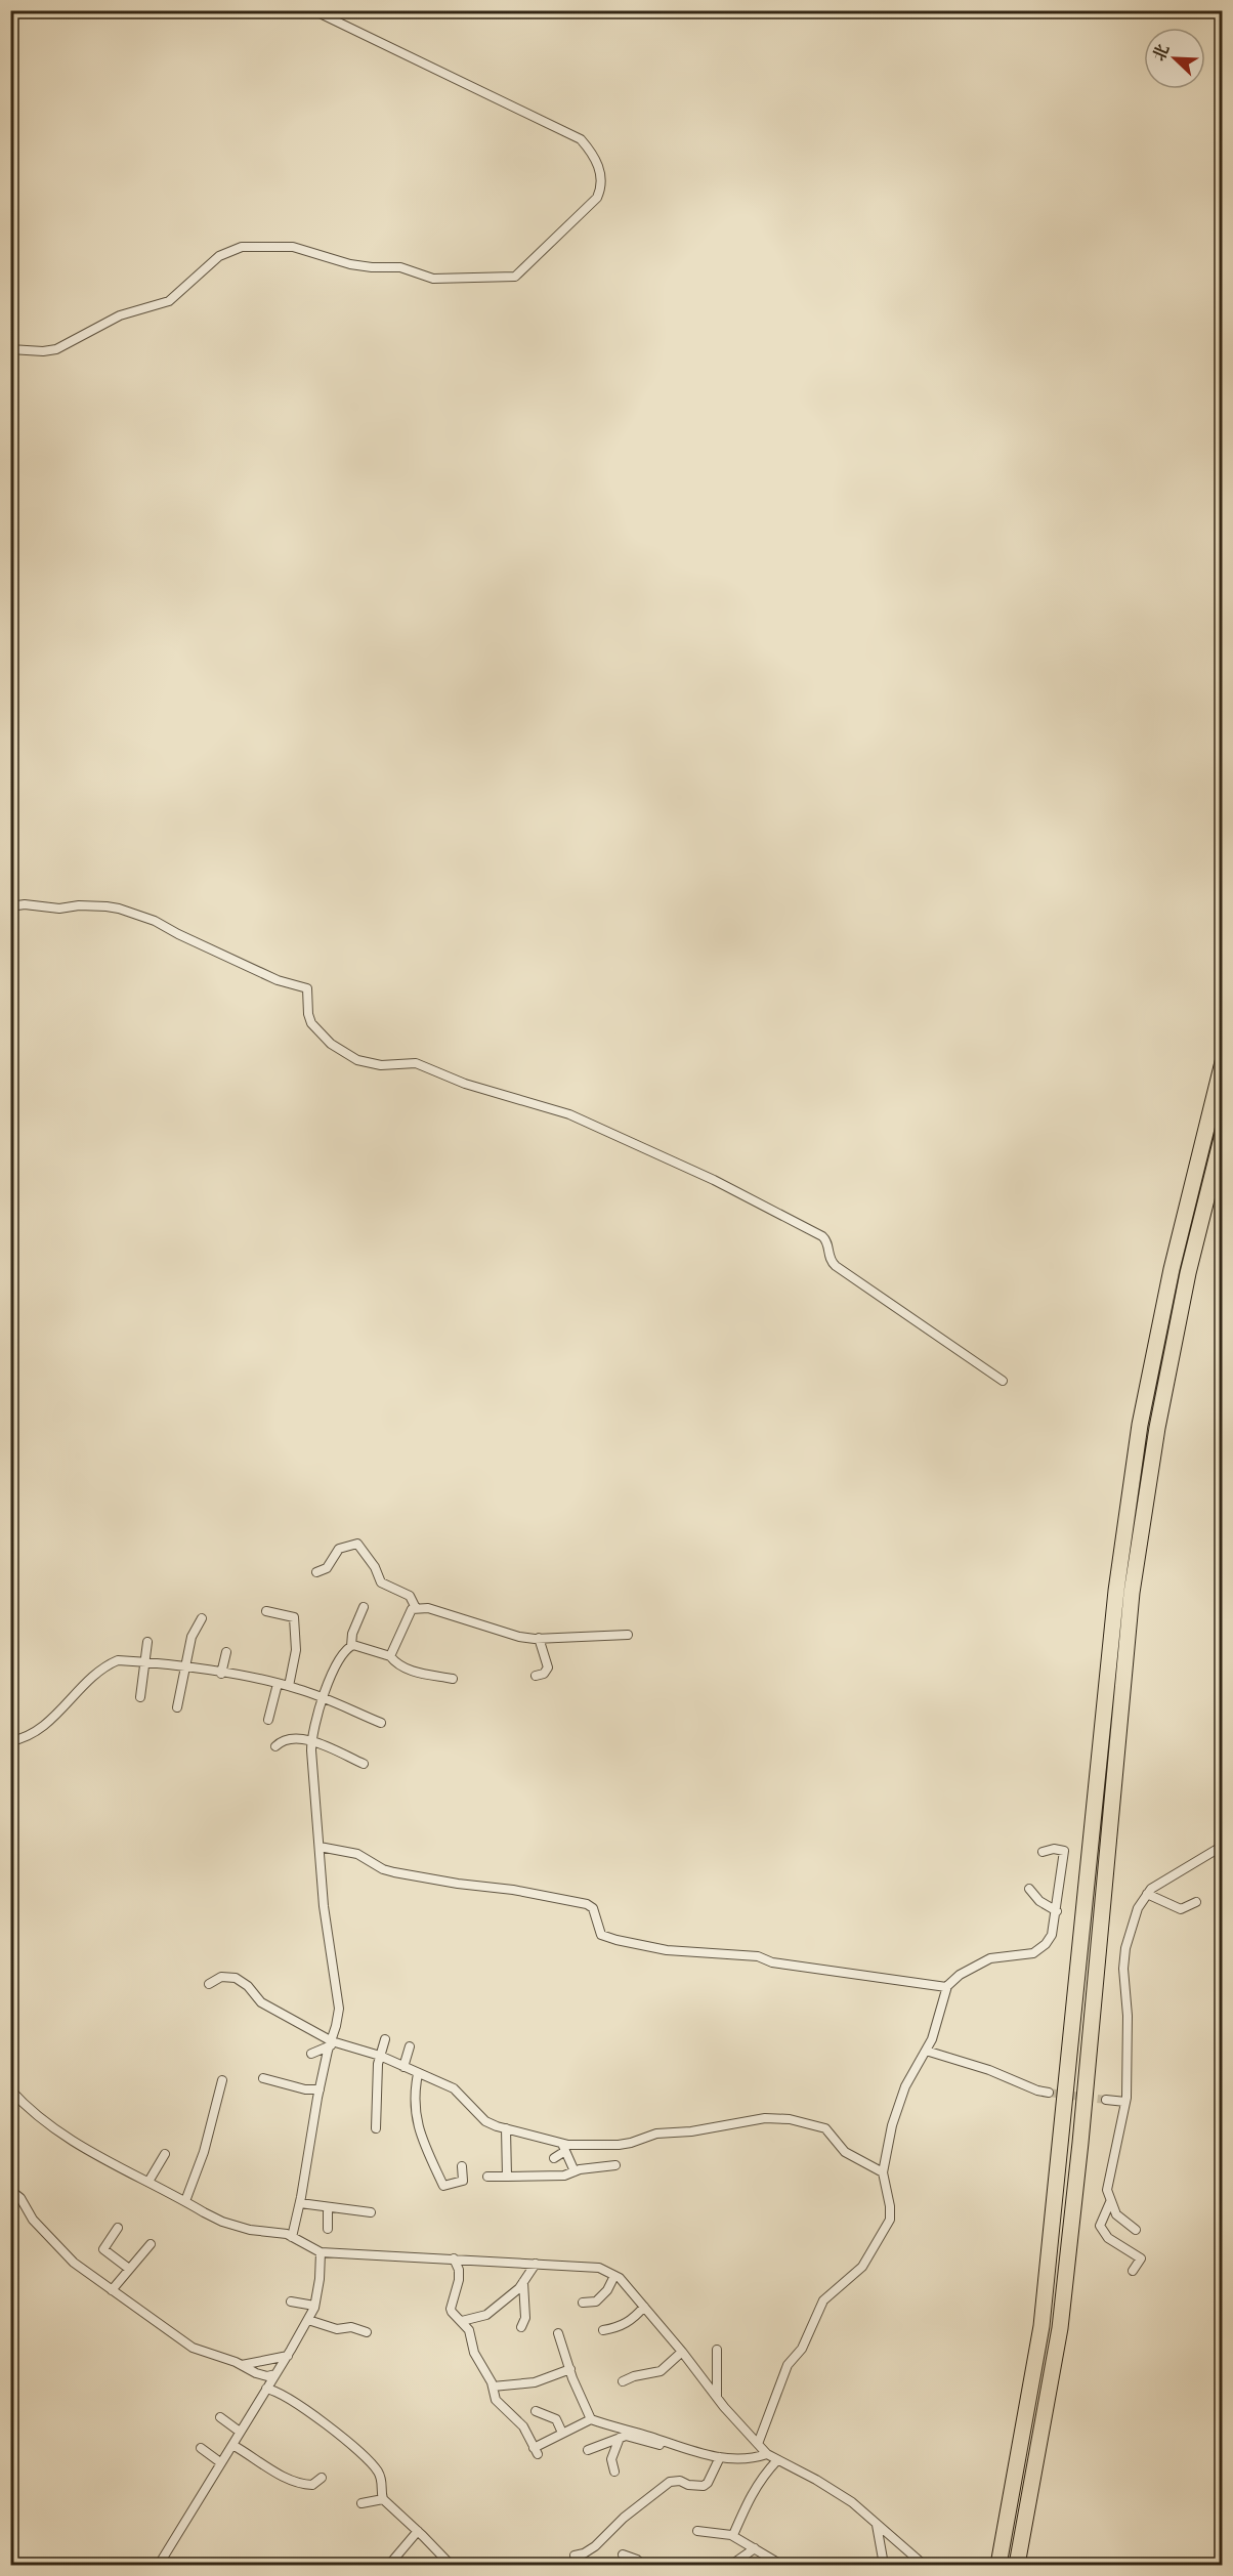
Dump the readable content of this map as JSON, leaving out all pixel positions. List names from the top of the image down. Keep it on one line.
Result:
{"north":"top left"}
